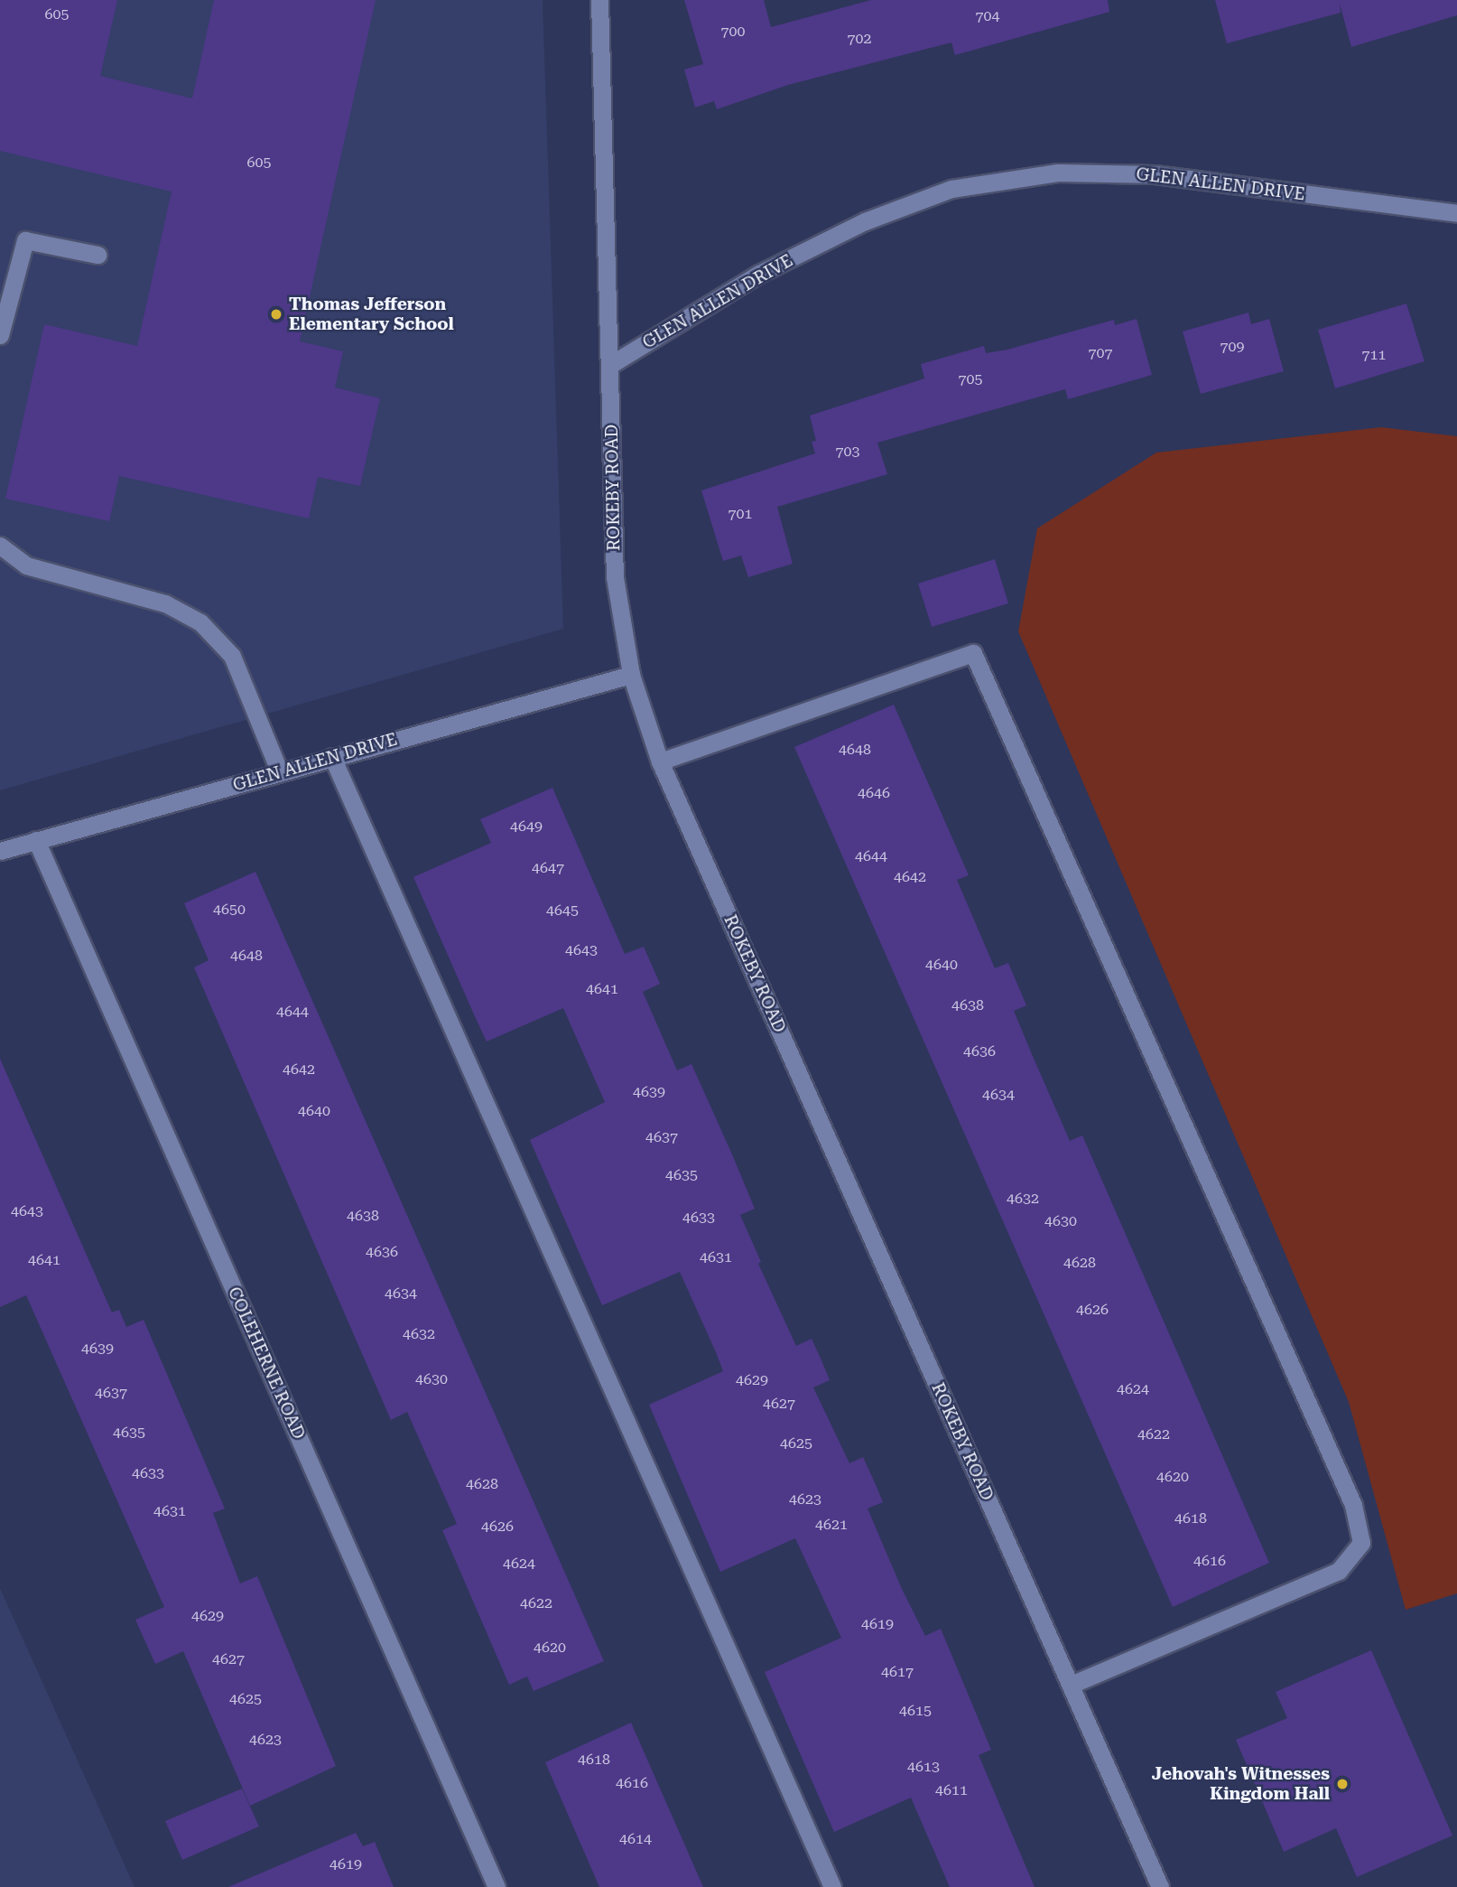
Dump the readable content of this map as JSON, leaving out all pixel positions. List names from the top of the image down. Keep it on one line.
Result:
{"streets":{"street":["GLEN ALLEN DRIVE","ROKEBY ROAD","COLEHERNE ROAD"]},"crossings":[["GLEN ALLEN DRIVE","ROKEBY ROAD"],["GLEN ALLEN DRIVE","COLEHERNE ROAD"]],"places":["Thomas Jefferson Elementary School","Jehovah's Witnesses Kingdom Hall"],"house_numbers":["605","704","700","702","605","709","707","711","705","703","701","4648","4646","4649","4644","4647","4642","4650","4645","4643","4648","4640","4641","4638","4644","4636","4642","4639","4634","4640","4637","4635","4632","4643","4638","4633","4630","4636","4631","4641","4628","4634","4626","4632","4639","4630","4629","4624","4637","4627","4635","4622","4625","4633","4620","4628","4623","4631","4618","4621","4626","4616","4624","4622","4629","4619","4620","4627","4617","4625","4615","4623","4618","4613","4616","4611","4614","4619"]}
